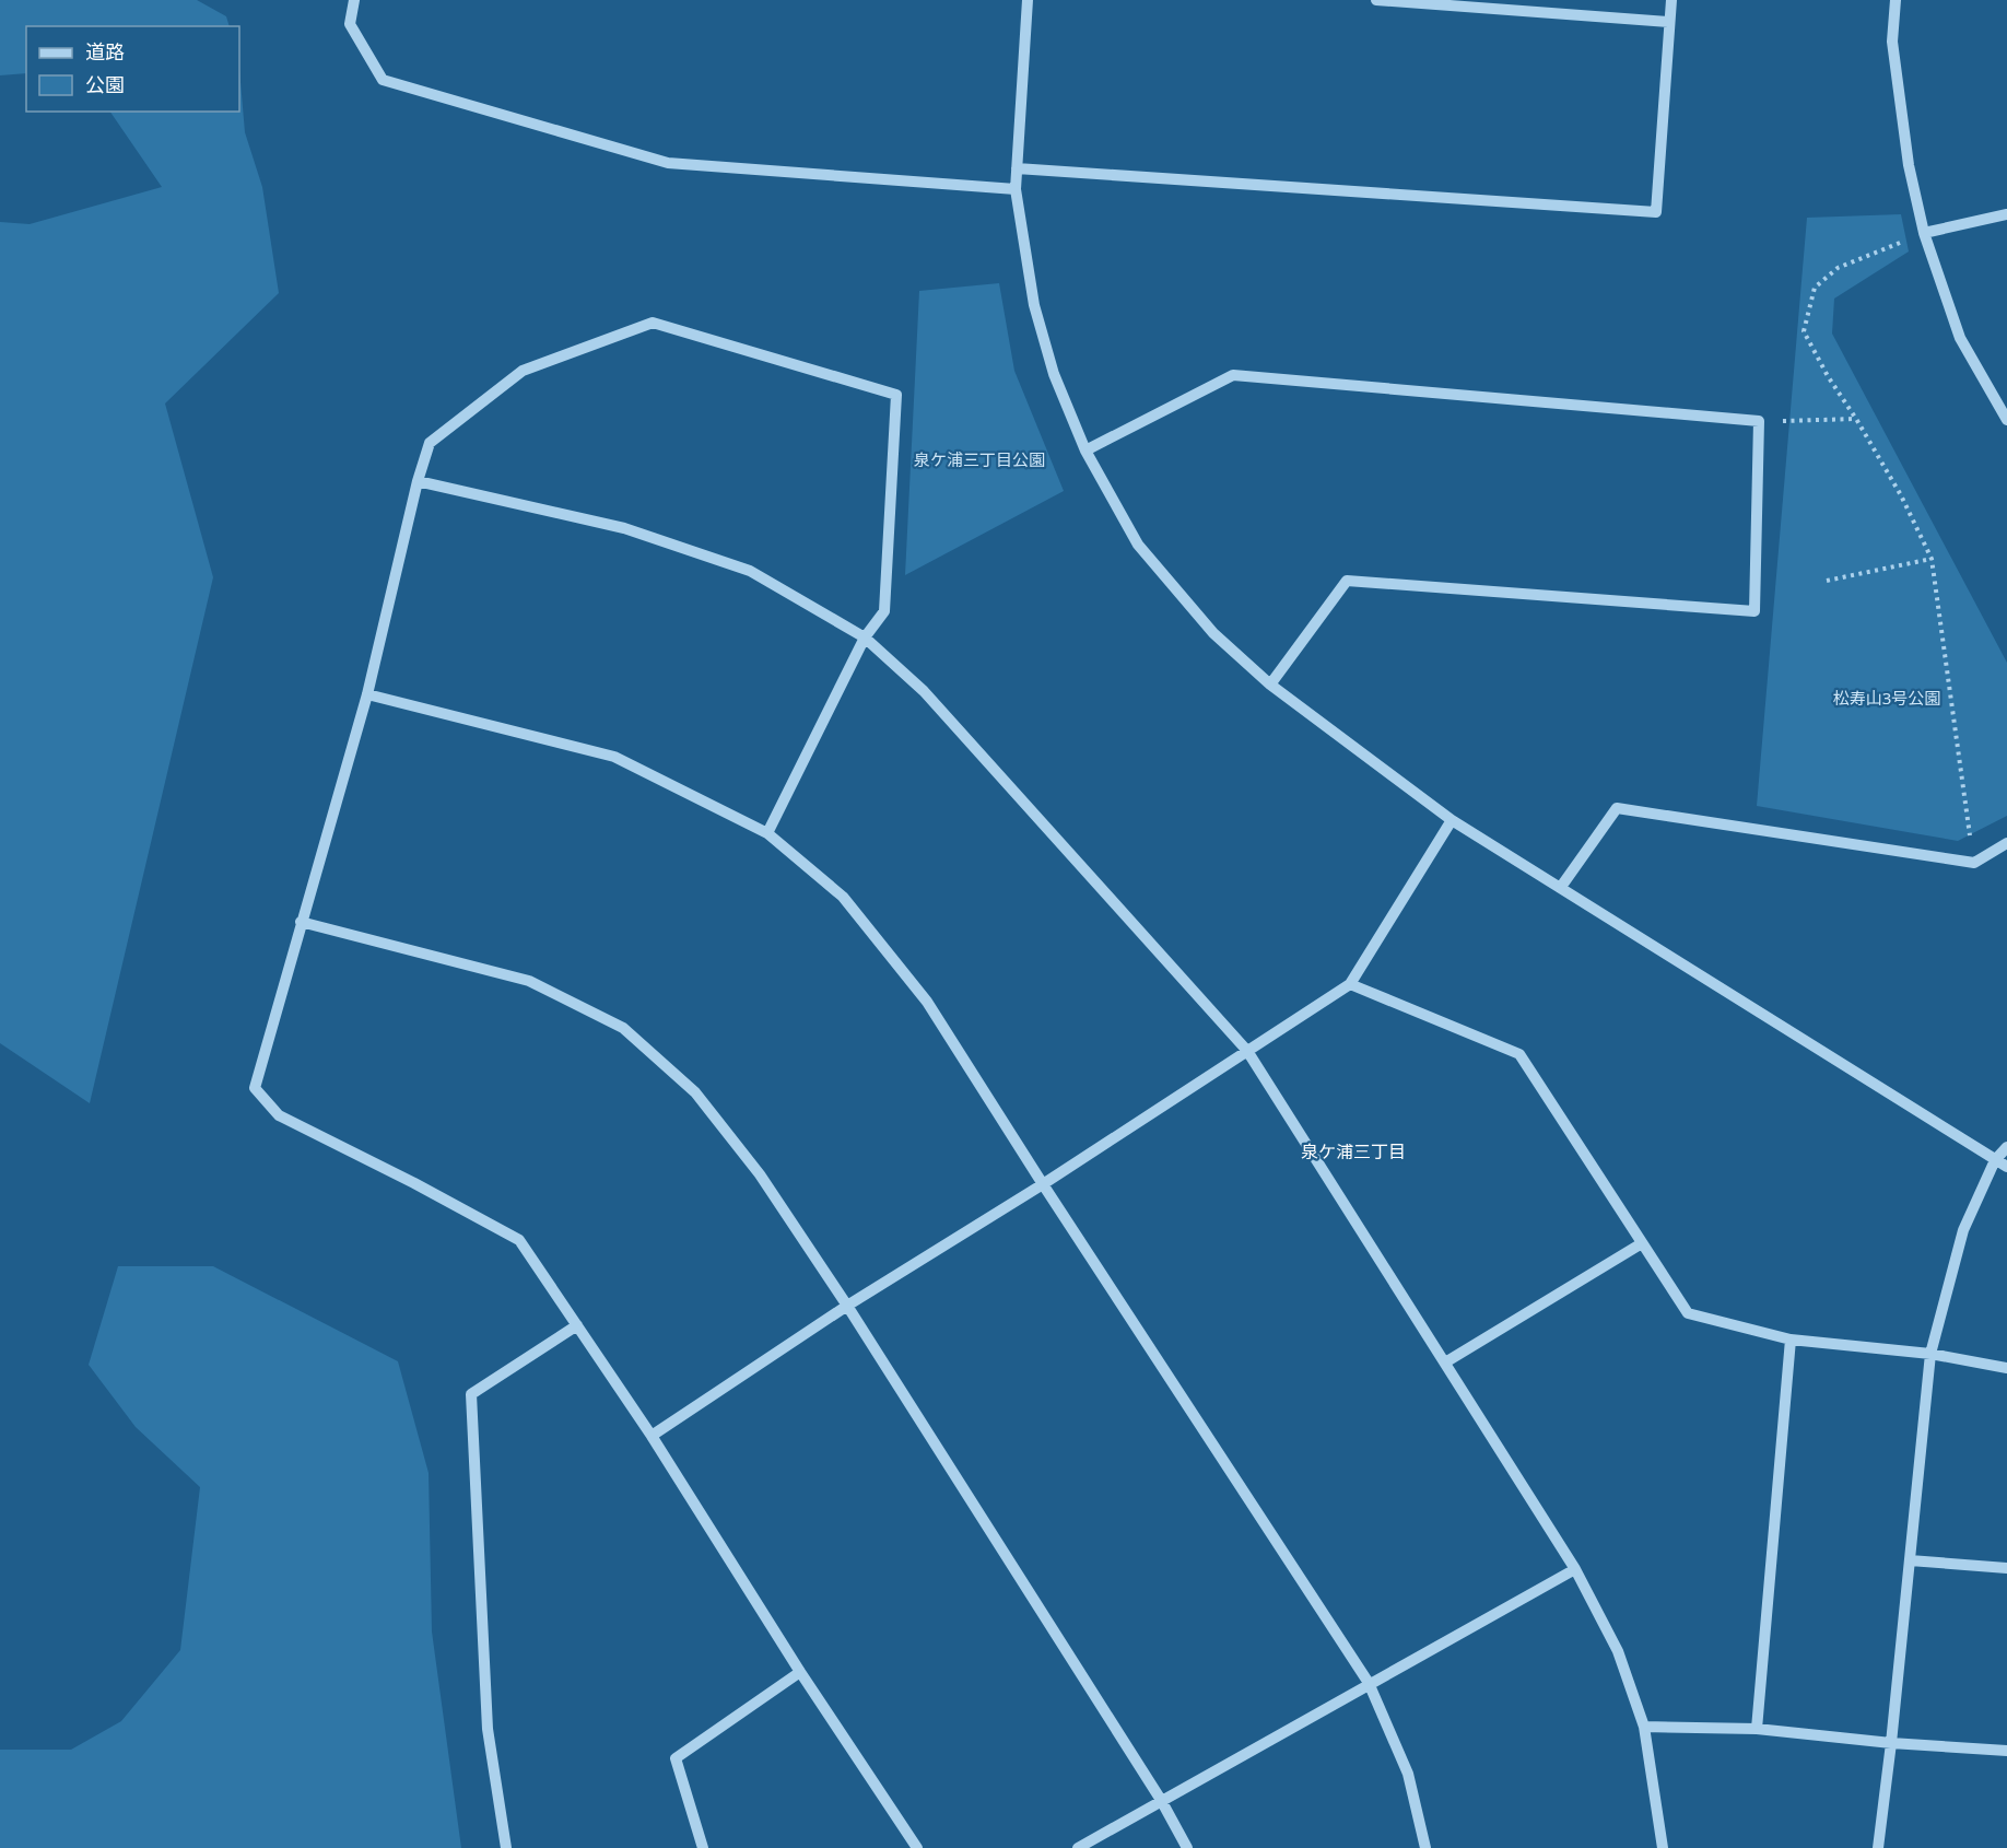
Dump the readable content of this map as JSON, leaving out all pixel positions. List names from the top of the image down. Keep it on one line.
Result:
{"districts":["泉ケ浦三丁目"],"parks":["泉ケ浦三丁目公園","松寿山3号公園"],"legend":["道路","公園"]}
